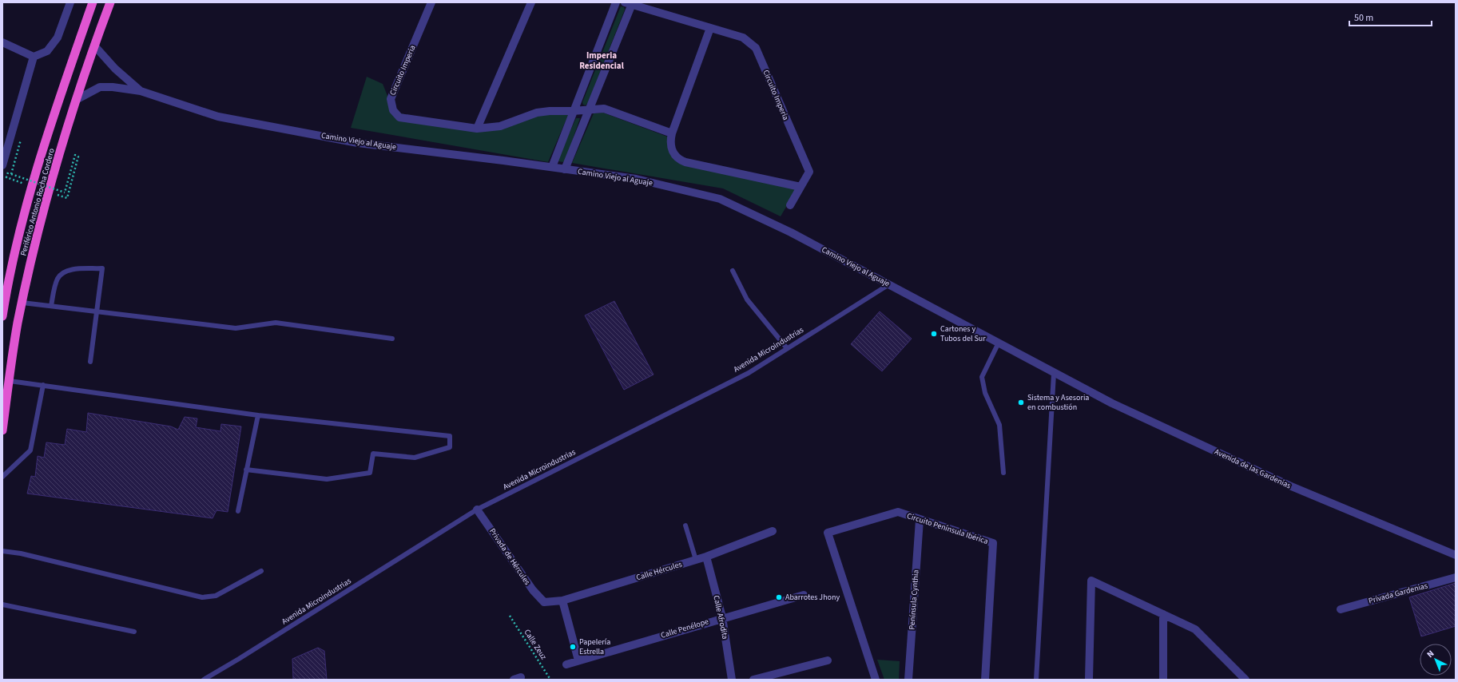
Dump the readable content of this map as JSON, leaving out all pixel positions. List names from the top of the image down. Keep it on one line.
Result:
{"streets":{"highway":["Periférico Antonio Rocha Cordero"],"street":["Circuito Imperia","Camino Viejo al Aguaje","Avenida de las Gardenias","Circuito Península Ibérica","Privada de Hércules","Calle Hércules","Privada Gardenias","Península Cynthia","Calle Afrodita","Calle Penélope"],"lane":["Avenida Microindustrias"],"path":["Calle Zeuz"]},"crossings":[["Circuito Imperia","Camino Viejo al Aguaje"],["Camino Viejo al Aguaje","Periférico Antonio Rocha Cordero"],["Camino Viejo al Aguaje","Avenida Microindustrias"],["Camino Viejo al Aguaje","Avenida de las Gardenias"],["Avenida Microindustrias","Privada de Hércules"],["Circuito Península Ibérica","Península Cynthia"],["Privada de Hércules","Calle Hércules"],["Calle Hércules","Calle Afrodita"],["Calle Afrodita","Calle Penélope"]],"districts":["Imperia Residencial"],"places":["Cartones y Tubos del Sur","Sistema y Asesoria en combustión","Abarrotes Jhony","Papelería Estrella"],"scale_bar":"50 m","north":"top left"}
